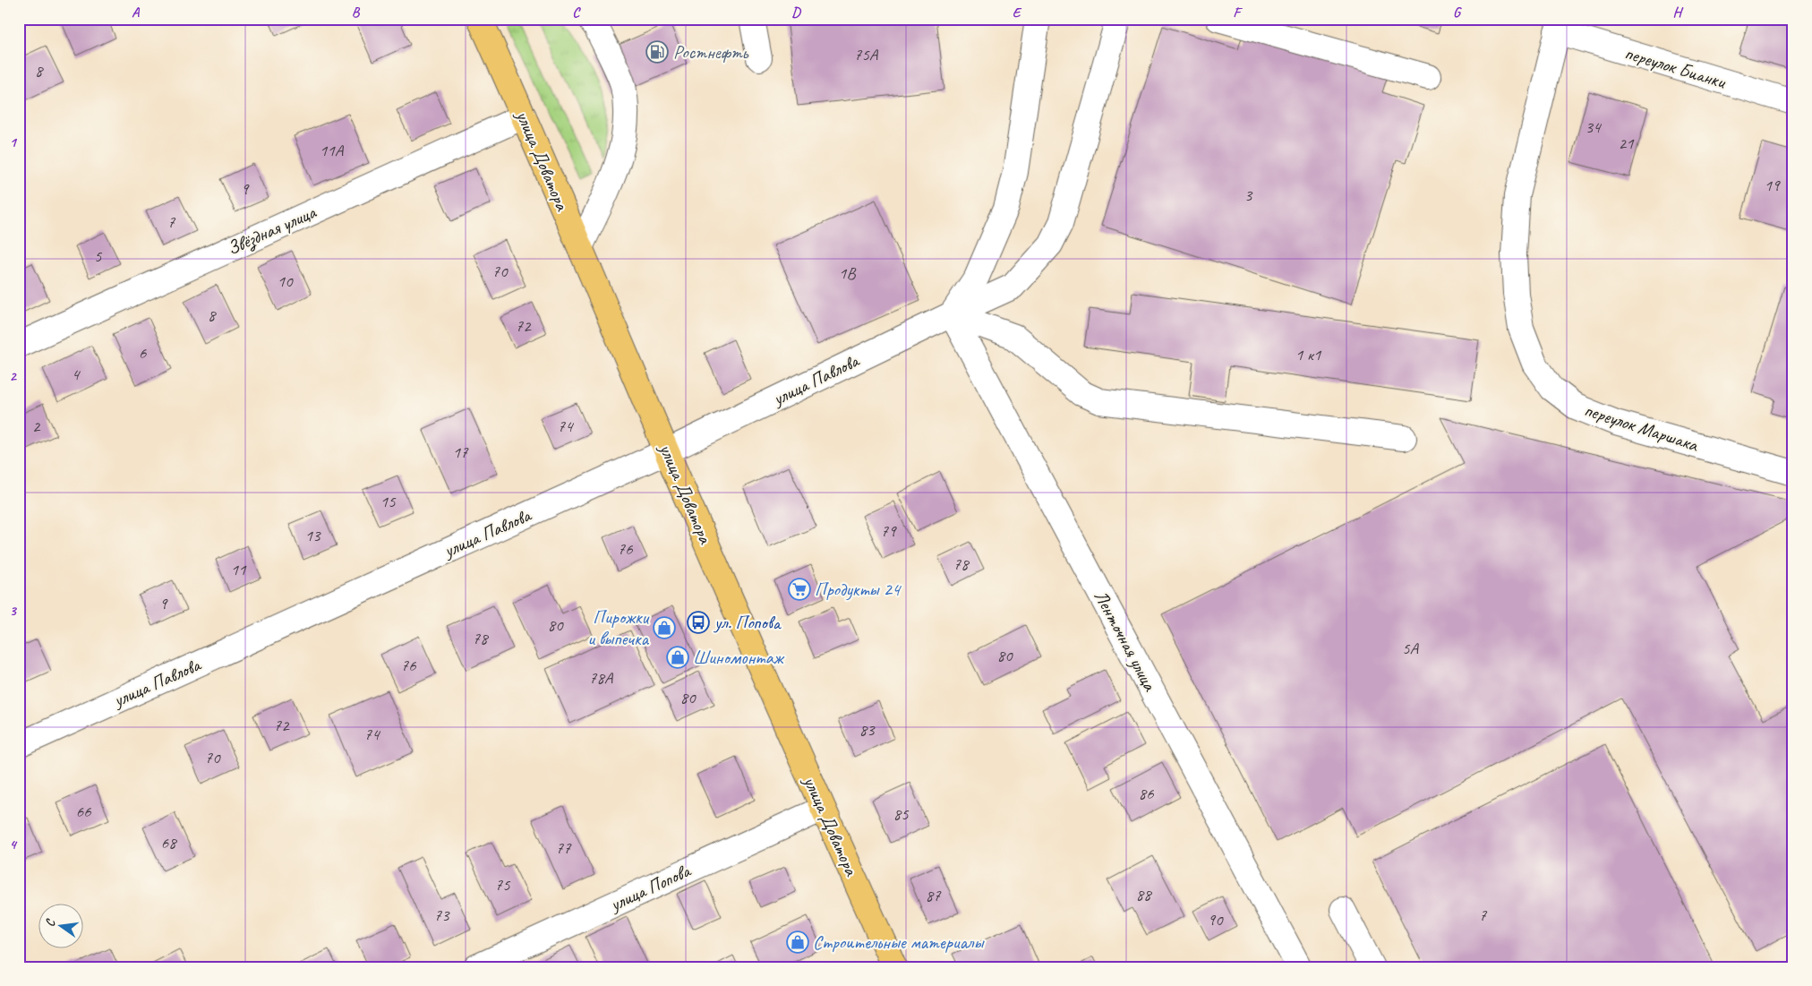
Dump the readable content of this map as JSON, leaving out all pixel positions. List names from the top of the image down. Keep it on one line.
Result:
{"streets":{"main road":["улица Доватора"],"street":["переулок Бианки","Звёздная улица","улица Павлова","переулок Маршака","Ленточная улица","улица Попова"]},"crossings":[["переулок Бианки","переулок Маршака"],["улица Доватора","Звёздная улица"],["улица Доватора","улица Павлова"],["улица Доватора","улица Попова"],["улица Павлова","Ленточная улица"]],"places":{"fuel station":["Ростнефть"],"supermarket":["Продукты 24"],"bus stop":["ул. Попова"],"shop":["Пирожки и выпечка","Шиномонтаж","Строительные материалы"]},"house_numbers":["75А","8","34","21","11А","19","9","3","7","5","70","1В","10","8","72","6","1 к1","4","2","74","17","15","79","13","76","78","11","9","80","78","5А","80","76","78А","80","72","83","74","70","86","66","85","68","77","75","88","87","73","7","90"],"north":"left","grid":{"columns":["A","B","C","D","E","F","G","H"],"rows":["1","2","3","4"]}}
